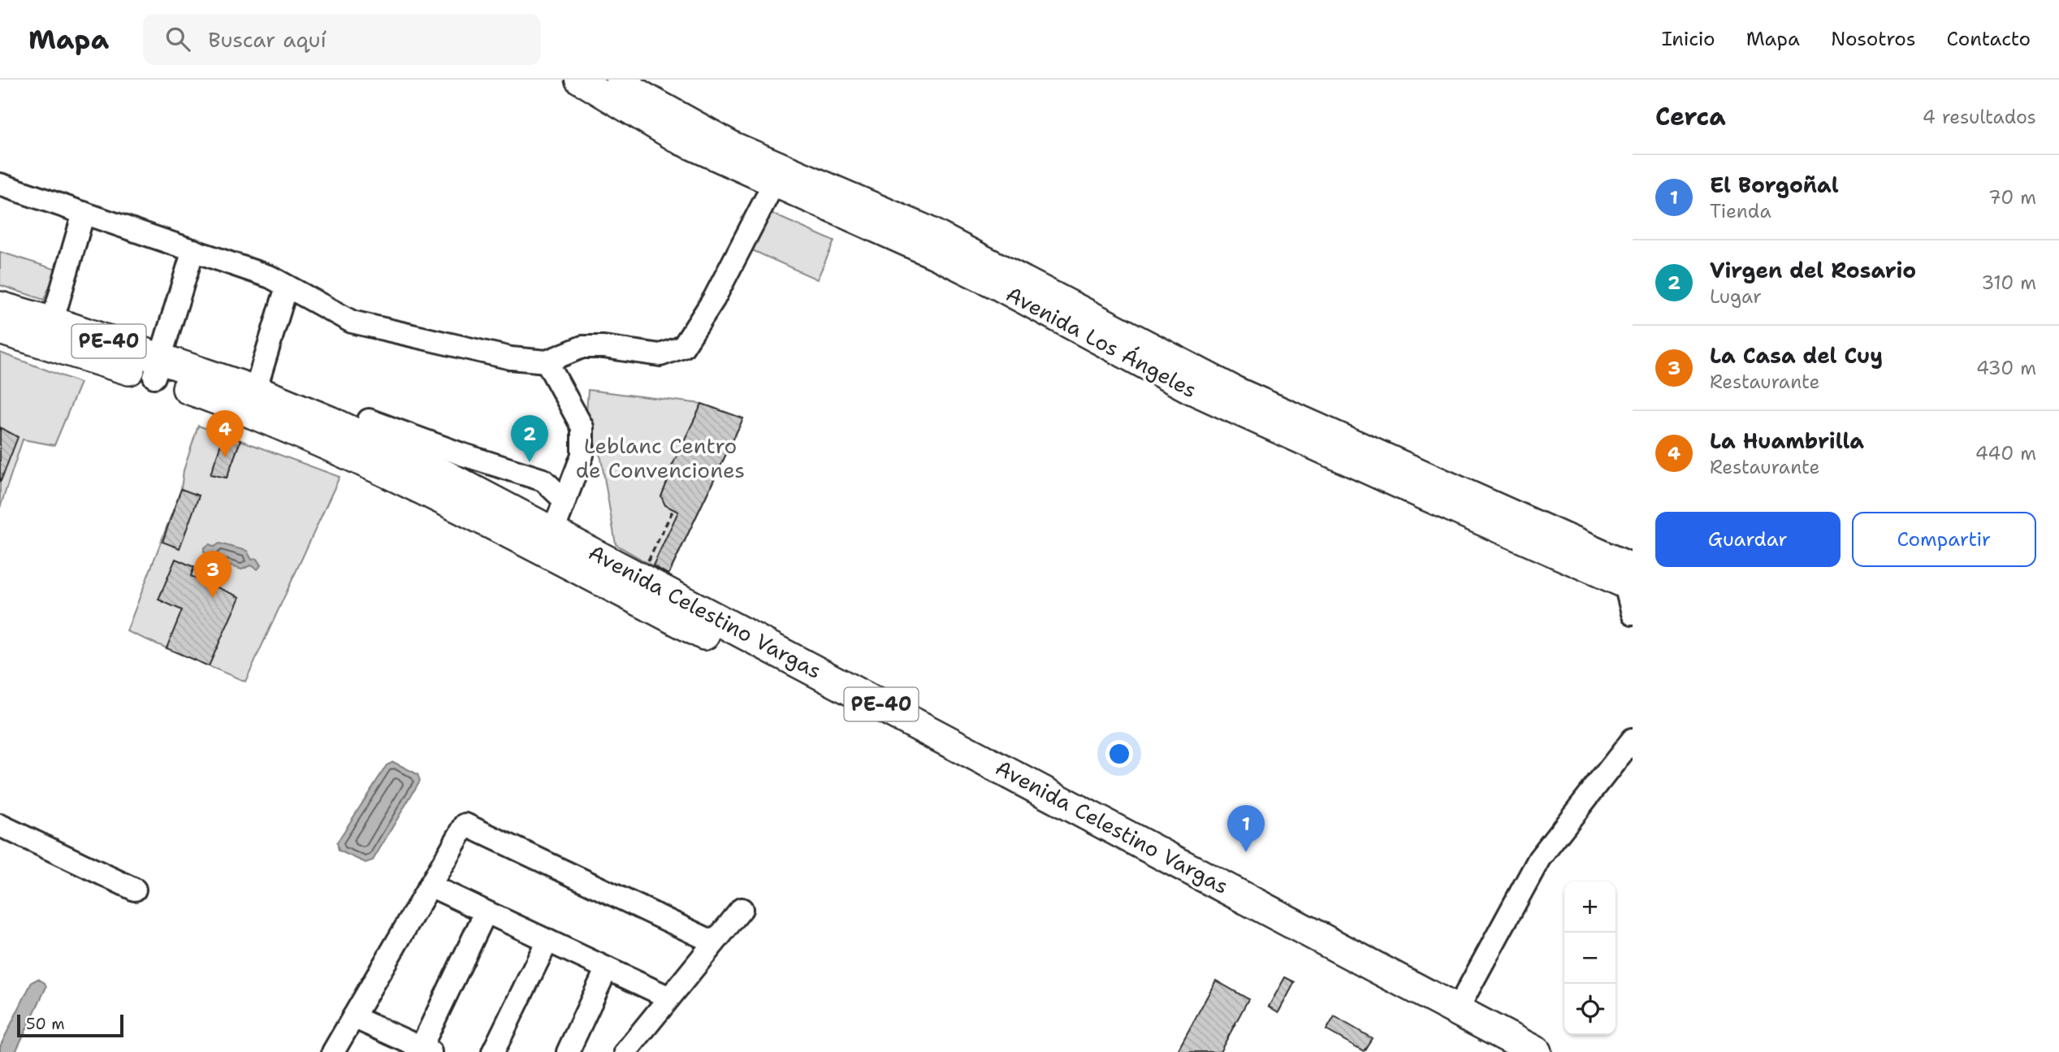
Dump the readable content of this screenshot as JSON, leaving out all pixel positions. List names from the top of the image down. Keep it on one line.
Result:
{"streets":{"highway":["PE-40","Avenida Celestino Vargas"],"main road":["Avenida Los Ángeles"]},"parks":["Leblanc Centro de Convenciones"],"scale_bar":"50 m","page":{"header":"Mapa","search":"Buscar aquí","nav":["Inicio","Mapa","Nosotros","Contacto"],"heading":["Cerca","4 resultados"],"list":[{"mark":"1","name":"El Borgoñal","note":"Tienda","value":"70 m"},{"mark":"2","name":"Virgen del Rosario","note":"Lugar","value":"310 m"},{"mark":"3","name":"La Casa del Cuy","note":"Restaurante","value":"430 m"},{"mark":"4","name":"La Huambrilla","note":"Restaurante","value":"440 m"}],"pins":["4","2","3","1"],"buttons":["Guardar","Compartir"],"map_buttons":["+","−"],"scale":"50 m"}}
